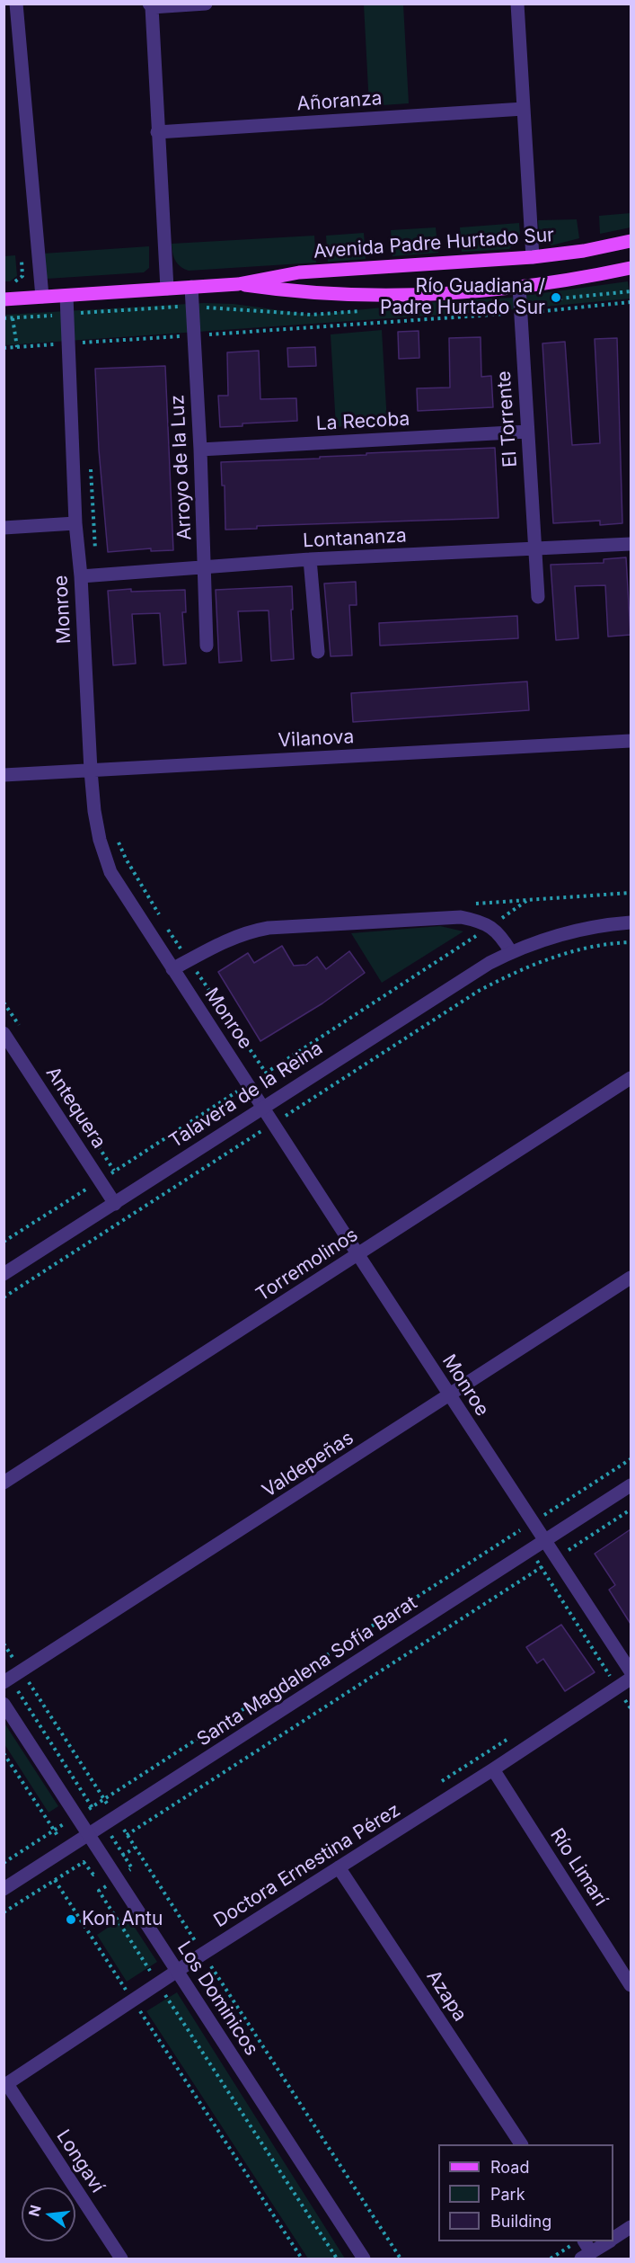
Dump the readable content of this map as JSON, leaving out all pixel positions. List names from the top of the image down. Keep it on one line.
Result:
{"streets":{"main road":["Avenida Padre Hurtado Sur"],"street":["Añoranza","El Torrente","La Recoba","Arroyo de la Luz","Lontananza","Monroe","Vilanova","Talavera de la Reina","Antequera","Torremolinos","Valdepeñas","Santa Magdalena Sofía Barat","Doctora Ernestina Pérez","Río Limarí","Azapa","Los Dominicos","Longaví"]},"crossings":[["Avenida Padre Hurtado Sur","El Torrente"],["Avenida Padre Hurtado Sur","Arroyo de la Luz"],["Avenida Padre Hurtado Sur","Monroe"],["El Torrente","La Recoba"],["El Torrente","Lontananza"],["La Recoba","Arroyo de la Luz"],["Arroyo de la Luz","Lontananza"],["Lontananza","Monroe"],["Monroe","Vilanova"],["Monroe","Talavera de la Reina"],["Monroe","Torremolinos"],["Monroe","Valdepeñas"],["Monroe","Santa Magdalena Sofía Barat"],["Talavera de la Reina","Antequera"],["Santa Magdalena Sofía Barat","Los Dominicos"],["Doctora Ernestina Pérez","Río Limarí"],["Doctora Ernestina Pérez","Azapa"],["Doctora Ernestina Pérez","Los Dominicos"],["Doctora Ernestina Pérez","Longaví"]],"places":["Río Guadiana / Padre Hurtado Sur","Kon Antu"],"legend":["Road","Park","Building"],"north":"left"}
